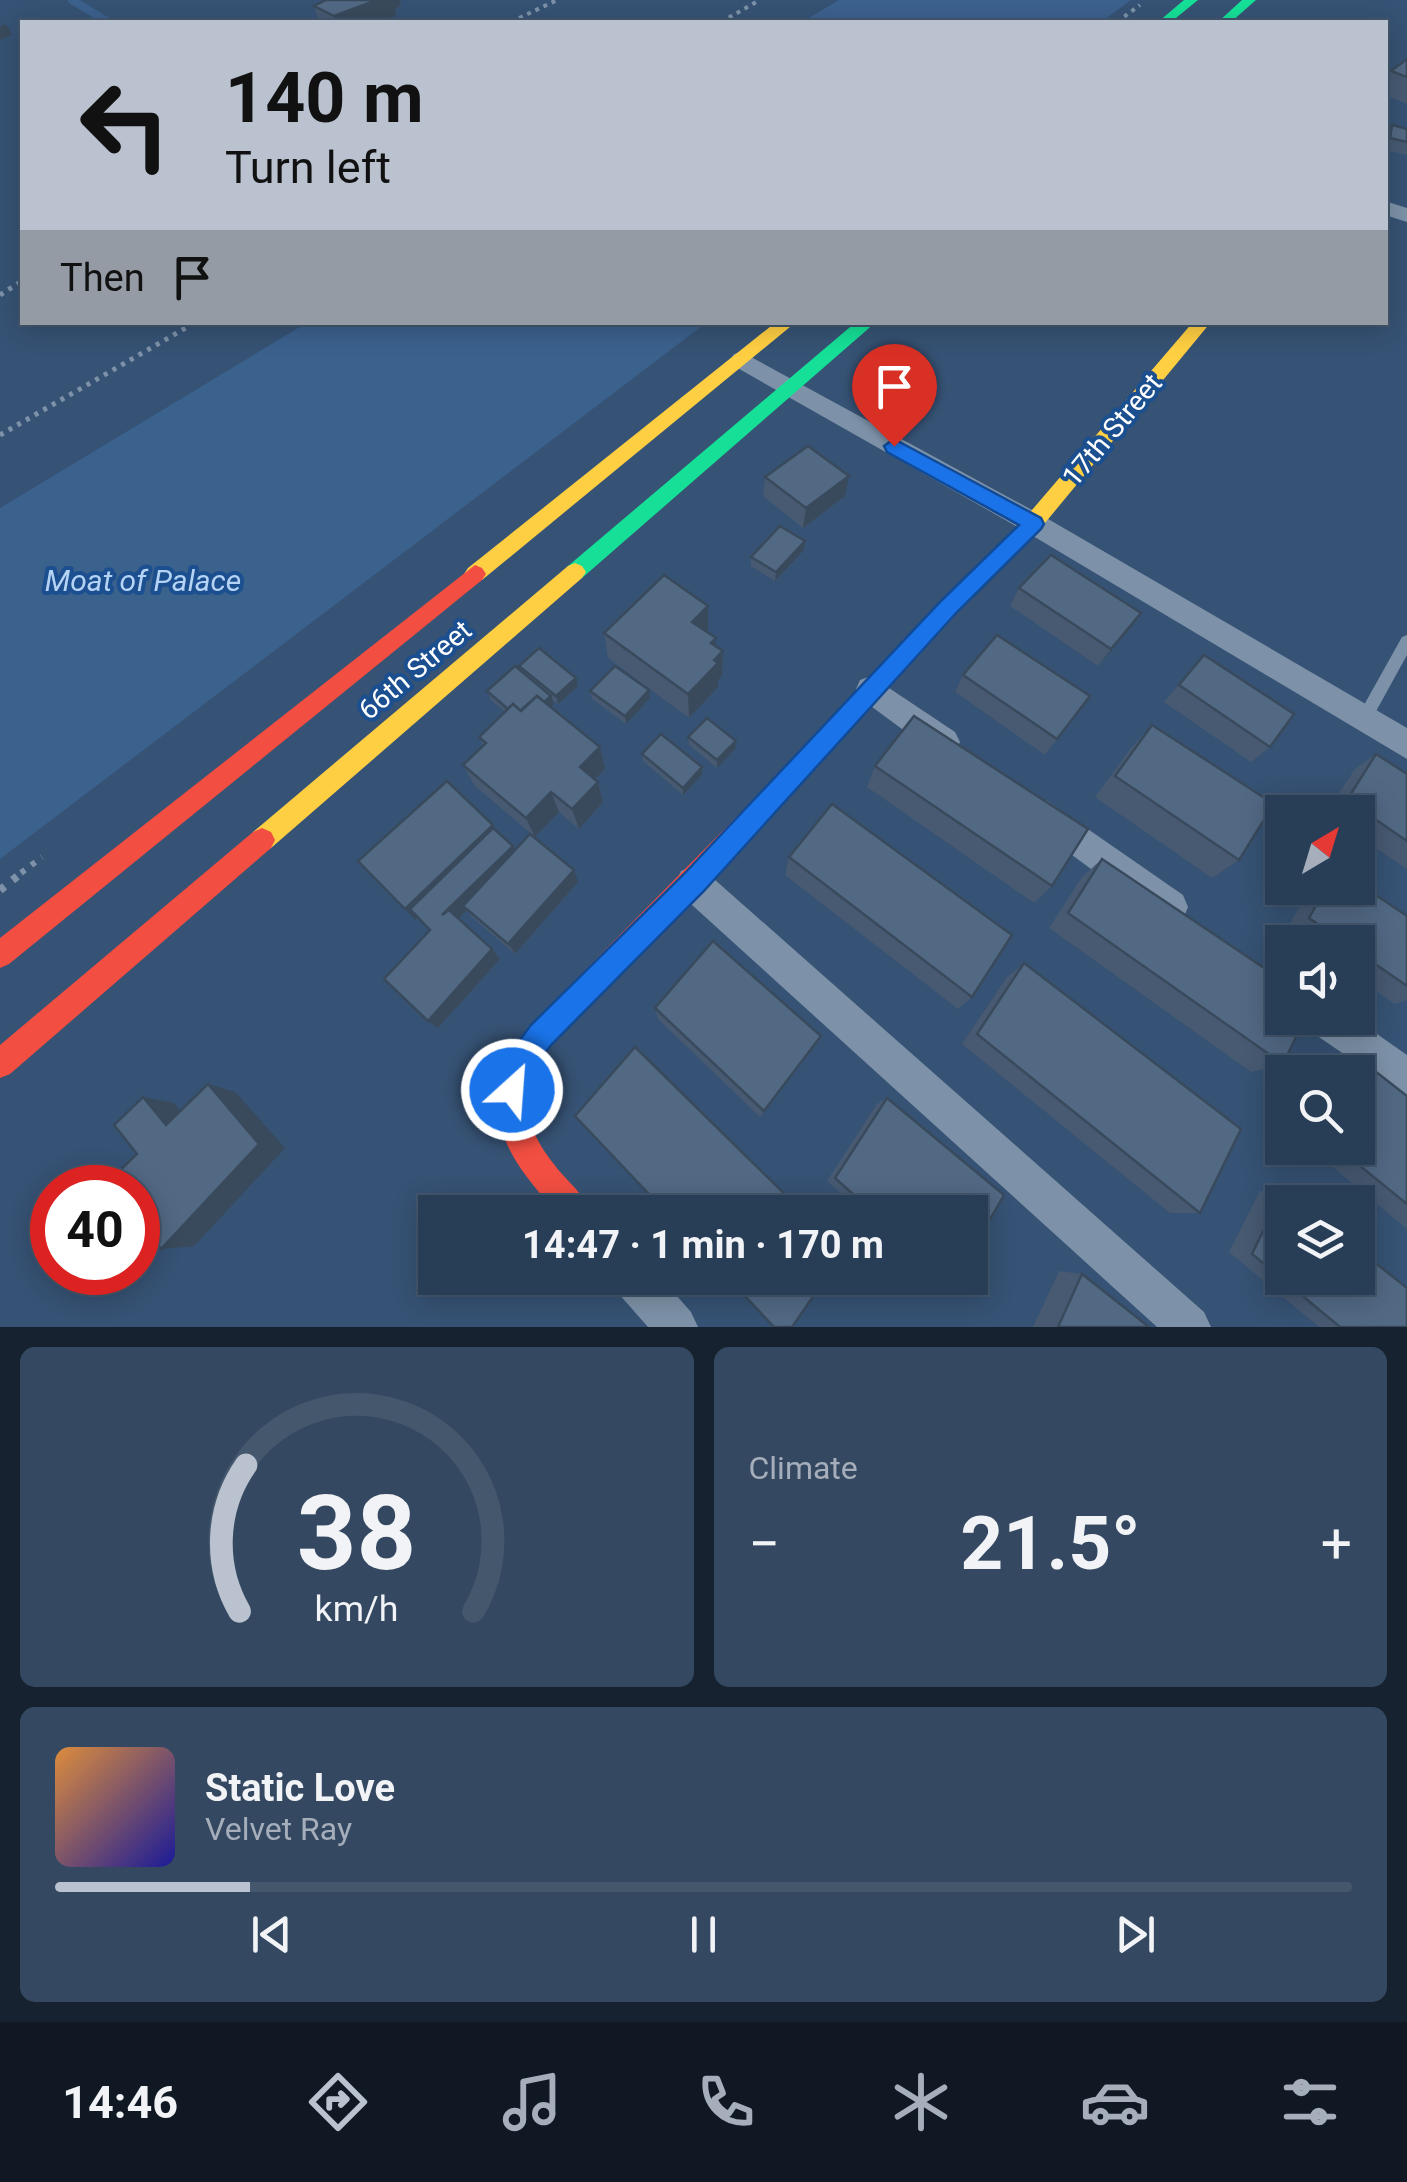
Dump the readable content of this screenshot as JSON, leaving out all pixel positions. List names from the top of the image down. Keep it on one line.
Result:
{"streets":{"main road":["17th Street","66th Street"]},"water":["Moat of Palace"],"north":"top right","page":{"turn":["140 m","Turn left"],"then":"Then","limit":"40","trip":"14:47 · 1 min · 170 m","tile":"Climate","heat":["−","21.5°","+"],"song":["Static Love","Velvet Ray"],"tabs":"14:46","gauge":["38","km/h"]}}
